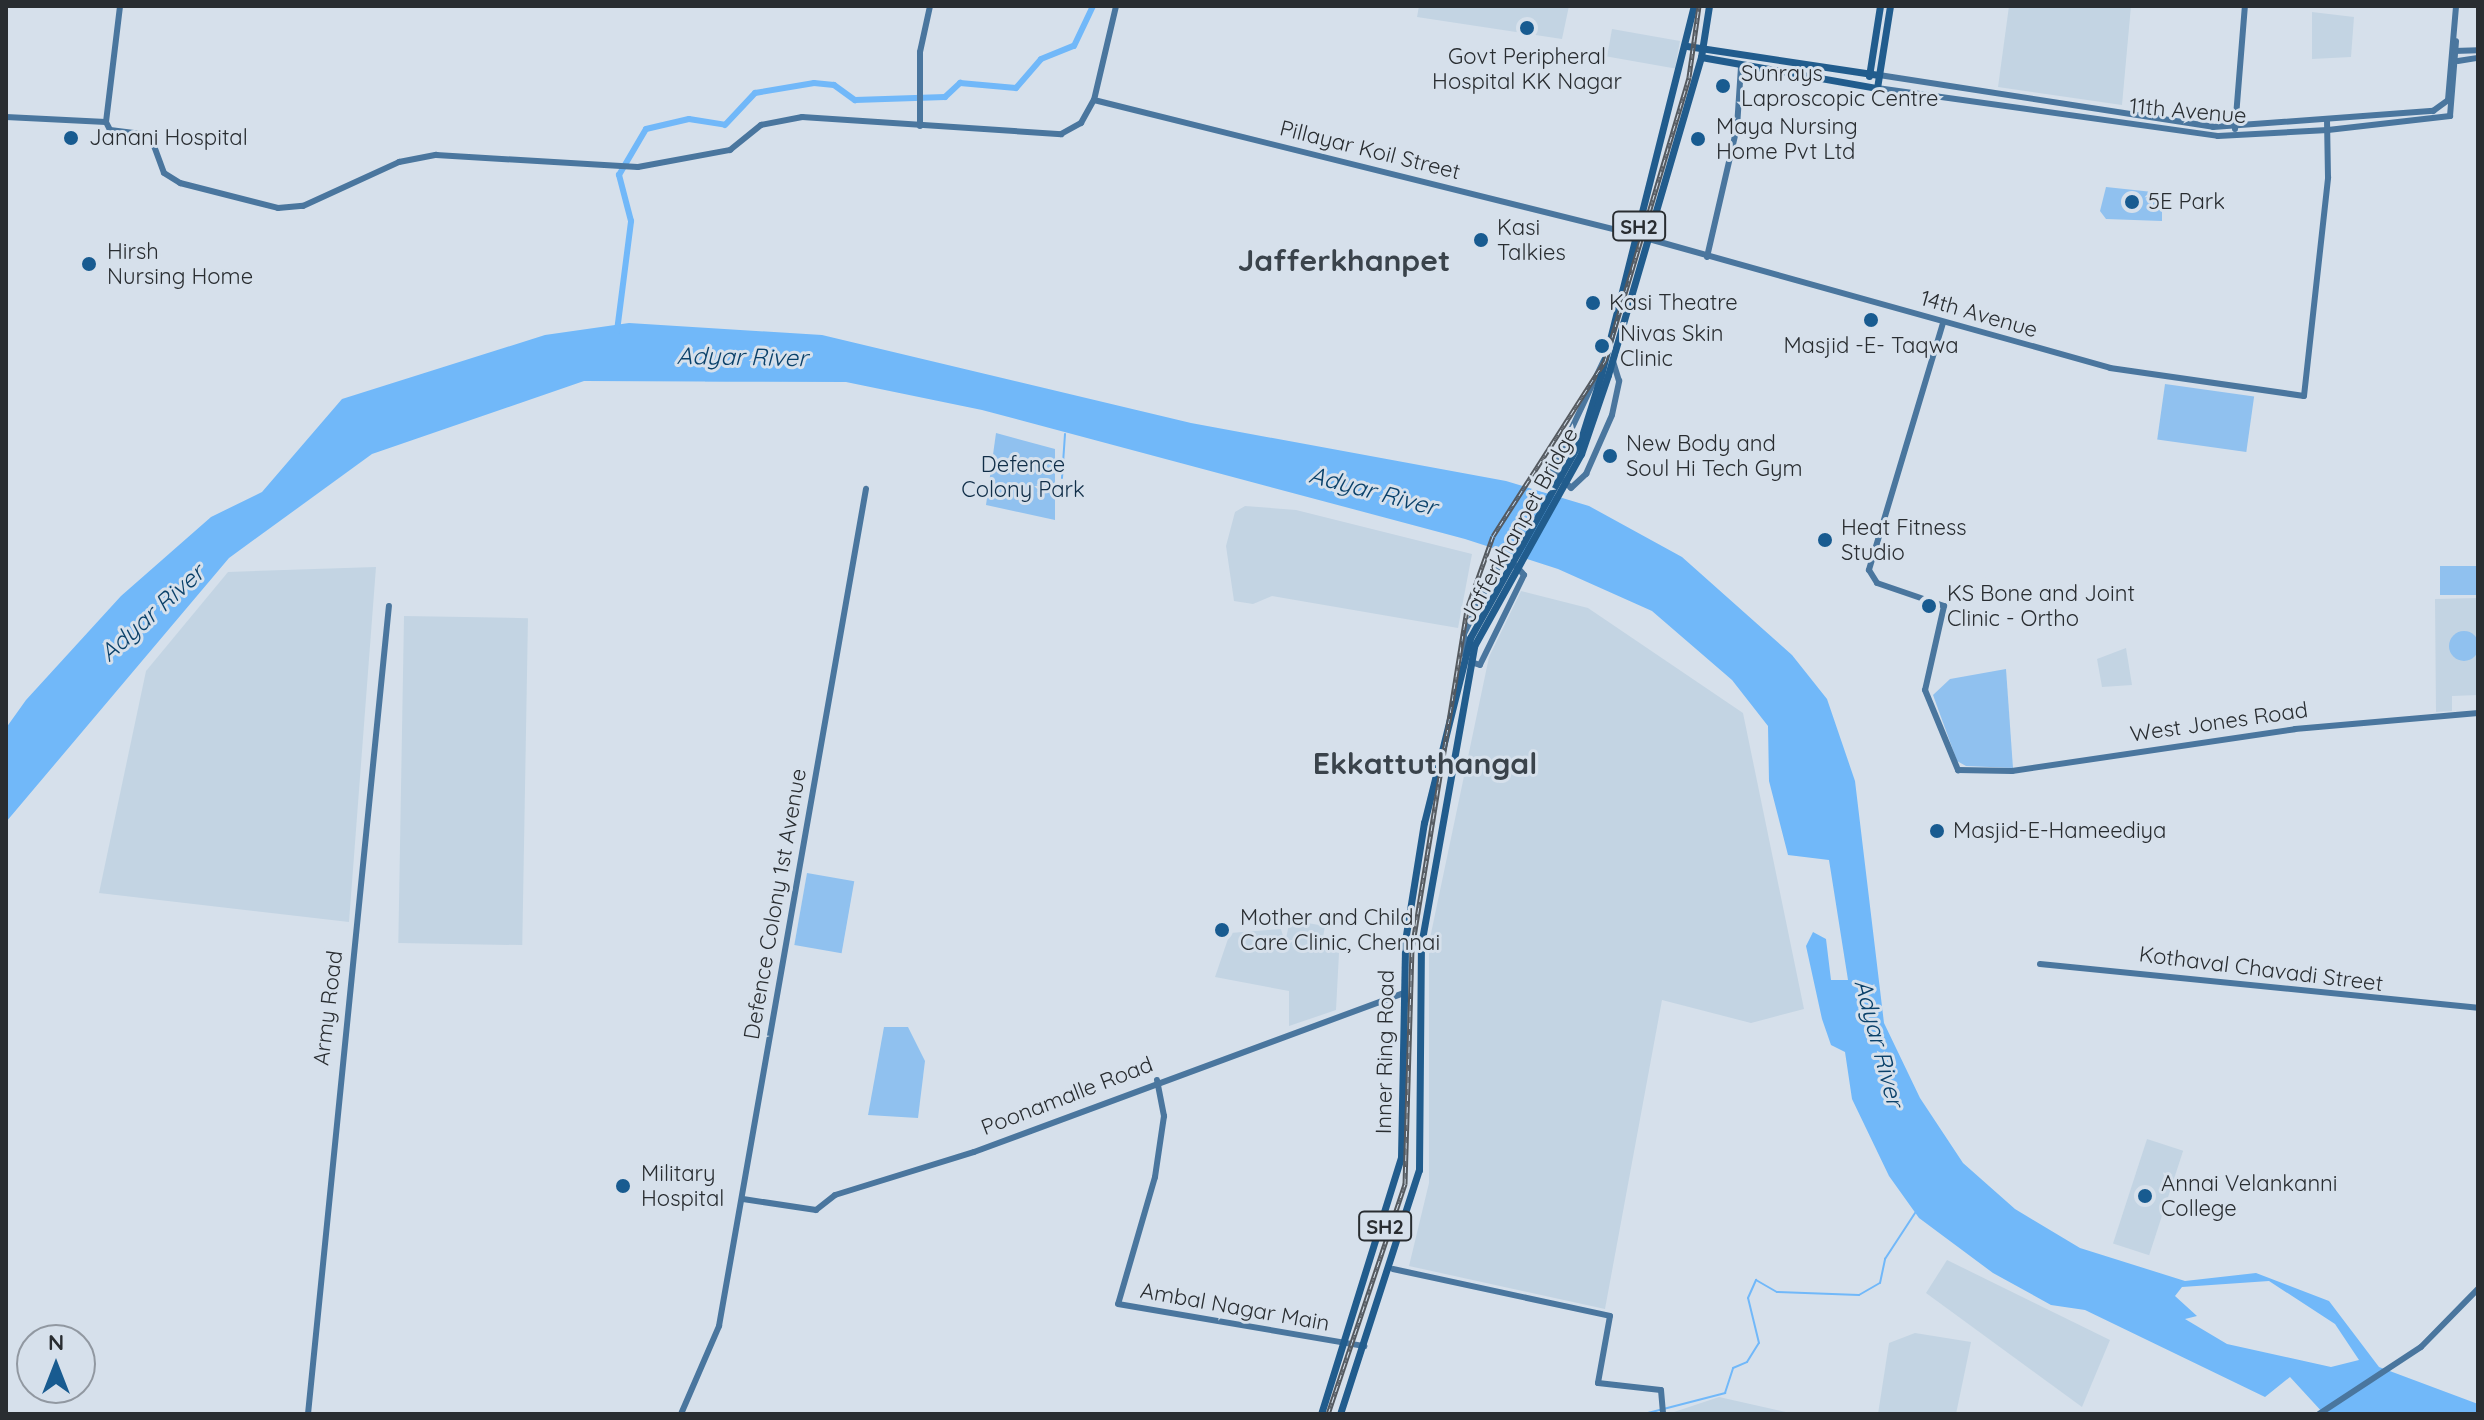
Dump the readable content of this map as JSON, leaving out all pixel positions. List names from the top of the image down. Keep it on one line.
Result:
{"streets":{"main road":["11th Avenue","SH2","Jafferkhanpet Bridge","Inner Ring Road"],"street":["Pillayar Koil Street","14th Avenue","West Jones Road","Defence Colony 1st Avenue","Kothaval Chavadi Street","Army Road","Poonamalle Road","Ambal Nagar Main"]},"crossings":[["11th Avenue","SH2"],["11th Avenue","14th Avenue"],["Pillayar Koil Street","SH2"],["SH2","14th Avenue"],["SH2","Jafferkhanpet Bridge"],["14th Avenue","West Jones Road"],["Jafferkhanpet Bridge","Inner Ring Road"],["Defence Colony 1st Avenue","Poonamalle Road"],["Inner Ring Road","Poonamalle Road"],["Inner Ring Road","Ambal Nagar Main"],["Poonamalle Road","Ambal Nagar Main"]],"districts":["Jafferkhanpet","Ekkattuthangal"],"water":["Adyar River"],"parks":["Defence Colony Park"],"places":["Govt Peripheral Hospital KK Nagar","Sunrays Laproscopic Centre","Janani Hospital","Maya Nursing Home Pvt Ltd","5E Park","Kasi Talkies","Hirsh Nursing Home","Kasi Theatre","Masjid -E- Taqwa","Nivas Skin Clinic","New Body and Soul Hi Tech Gym","Heat Fitness Studio","KS Bone and Joint Clinic - Ortho","Masjid-E-Hameediya","Mother and Child Care Clinic, Chennai","Military Hospital","Annai Velankanni College"],"north":"top"}
